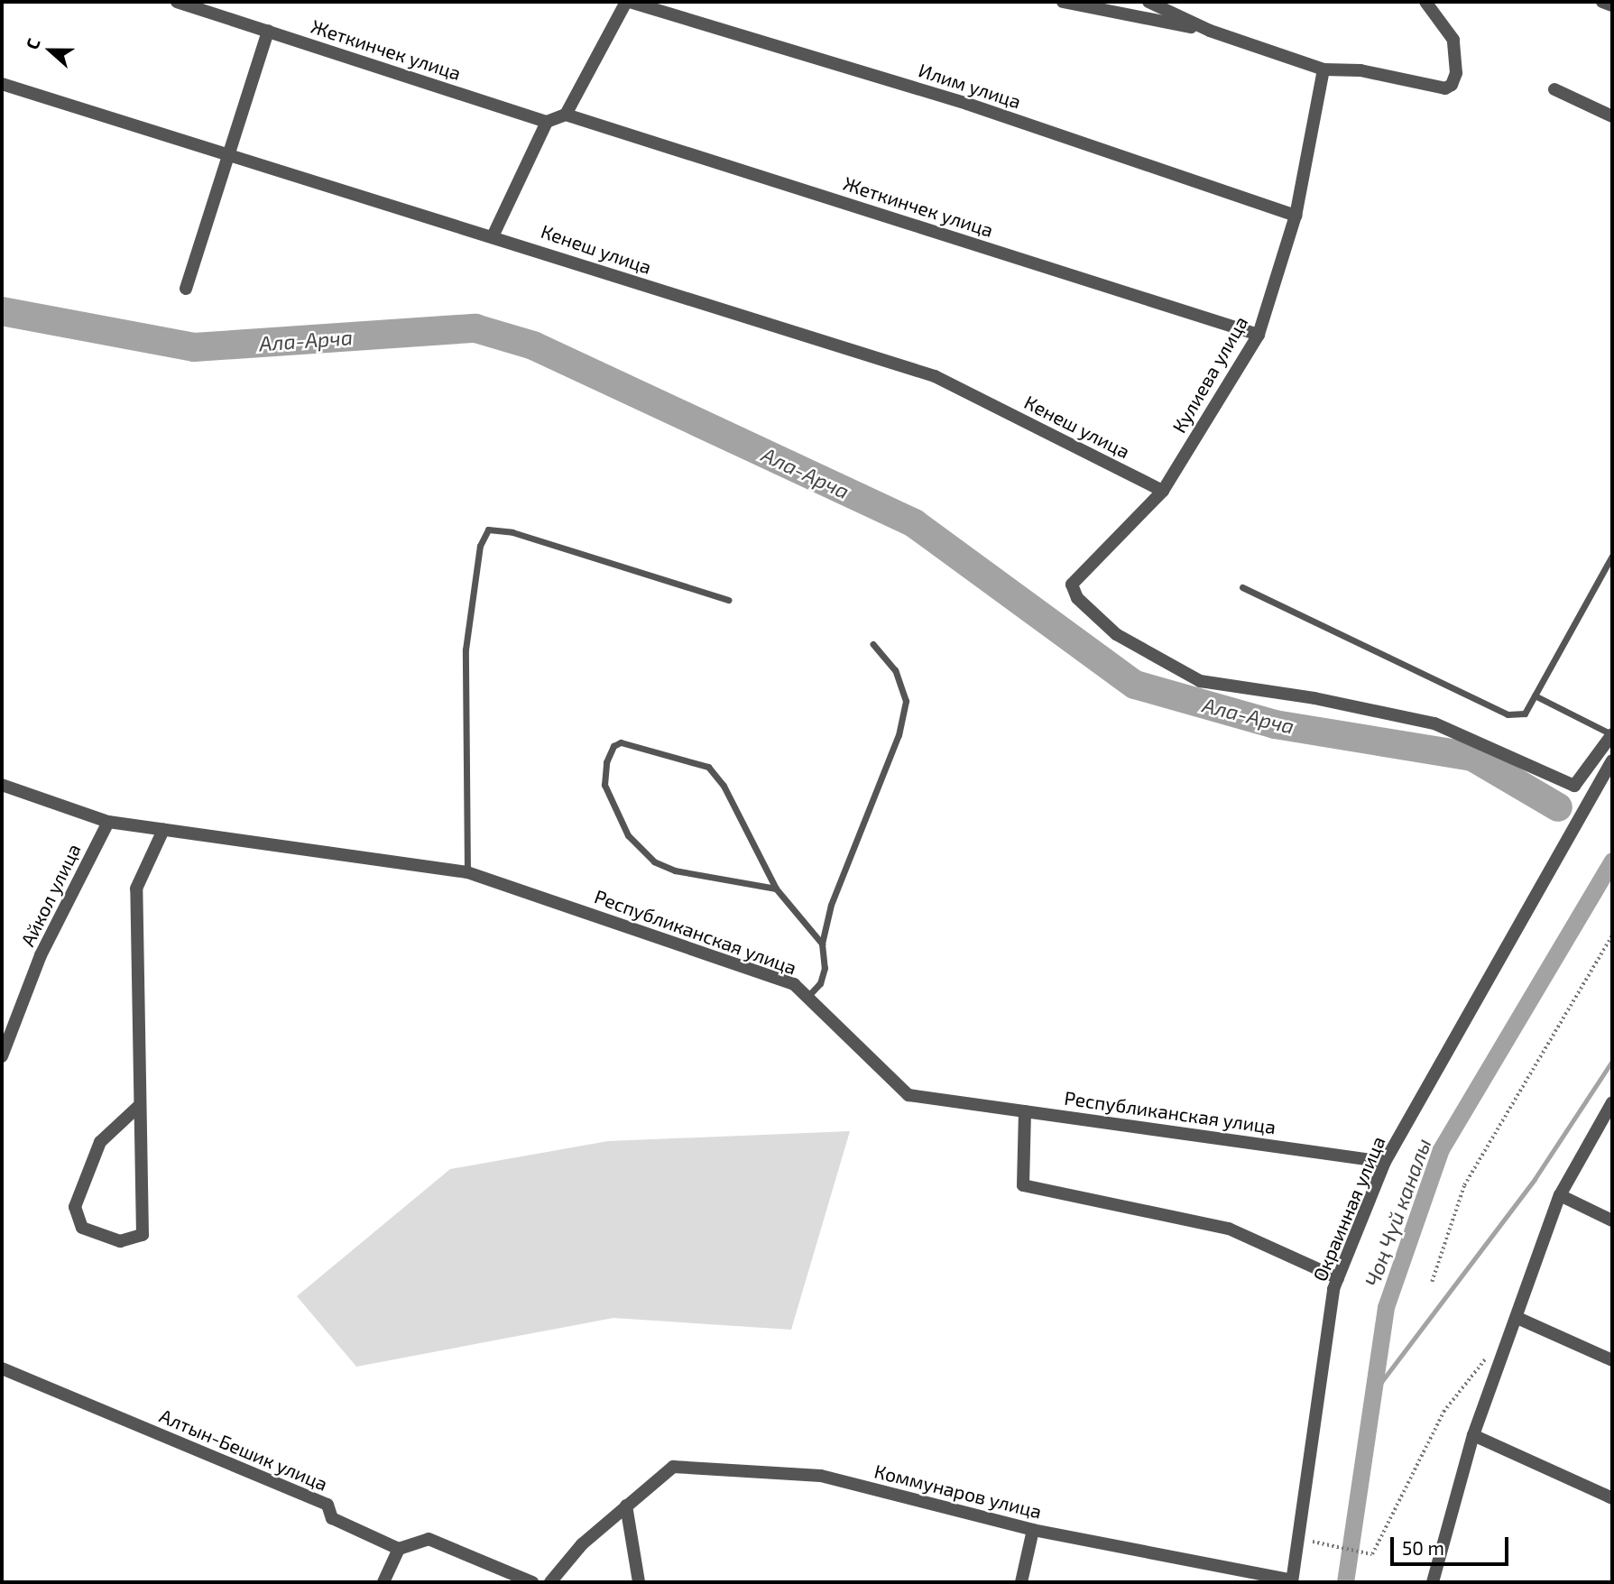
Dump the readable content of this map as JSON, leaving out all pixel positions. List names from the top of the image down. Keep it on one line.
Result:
{"streets":{"street":["Жеткинчек улица","Илим улица","Кенеш улица","Кулиева улица","Айкол улица","Республиканская улица","Окраинная улица","Алтын-Бешик улица","Коммунаров улица"]},"crossings":[["Жеткинчек улица","Кулиева улица"],["Илим улица","Кулиева улица"],["Кенеш улица","Кулиева улица"],["Айкол улица","Республиканская улица"],["Республиканская улица","Окраинная улица"],["Окраинная улица","Коммунаров улица"]],"water":["Ала-Арча","Чоң Чүй каналы"],"scale_bar":"50 m","north":"left"}
